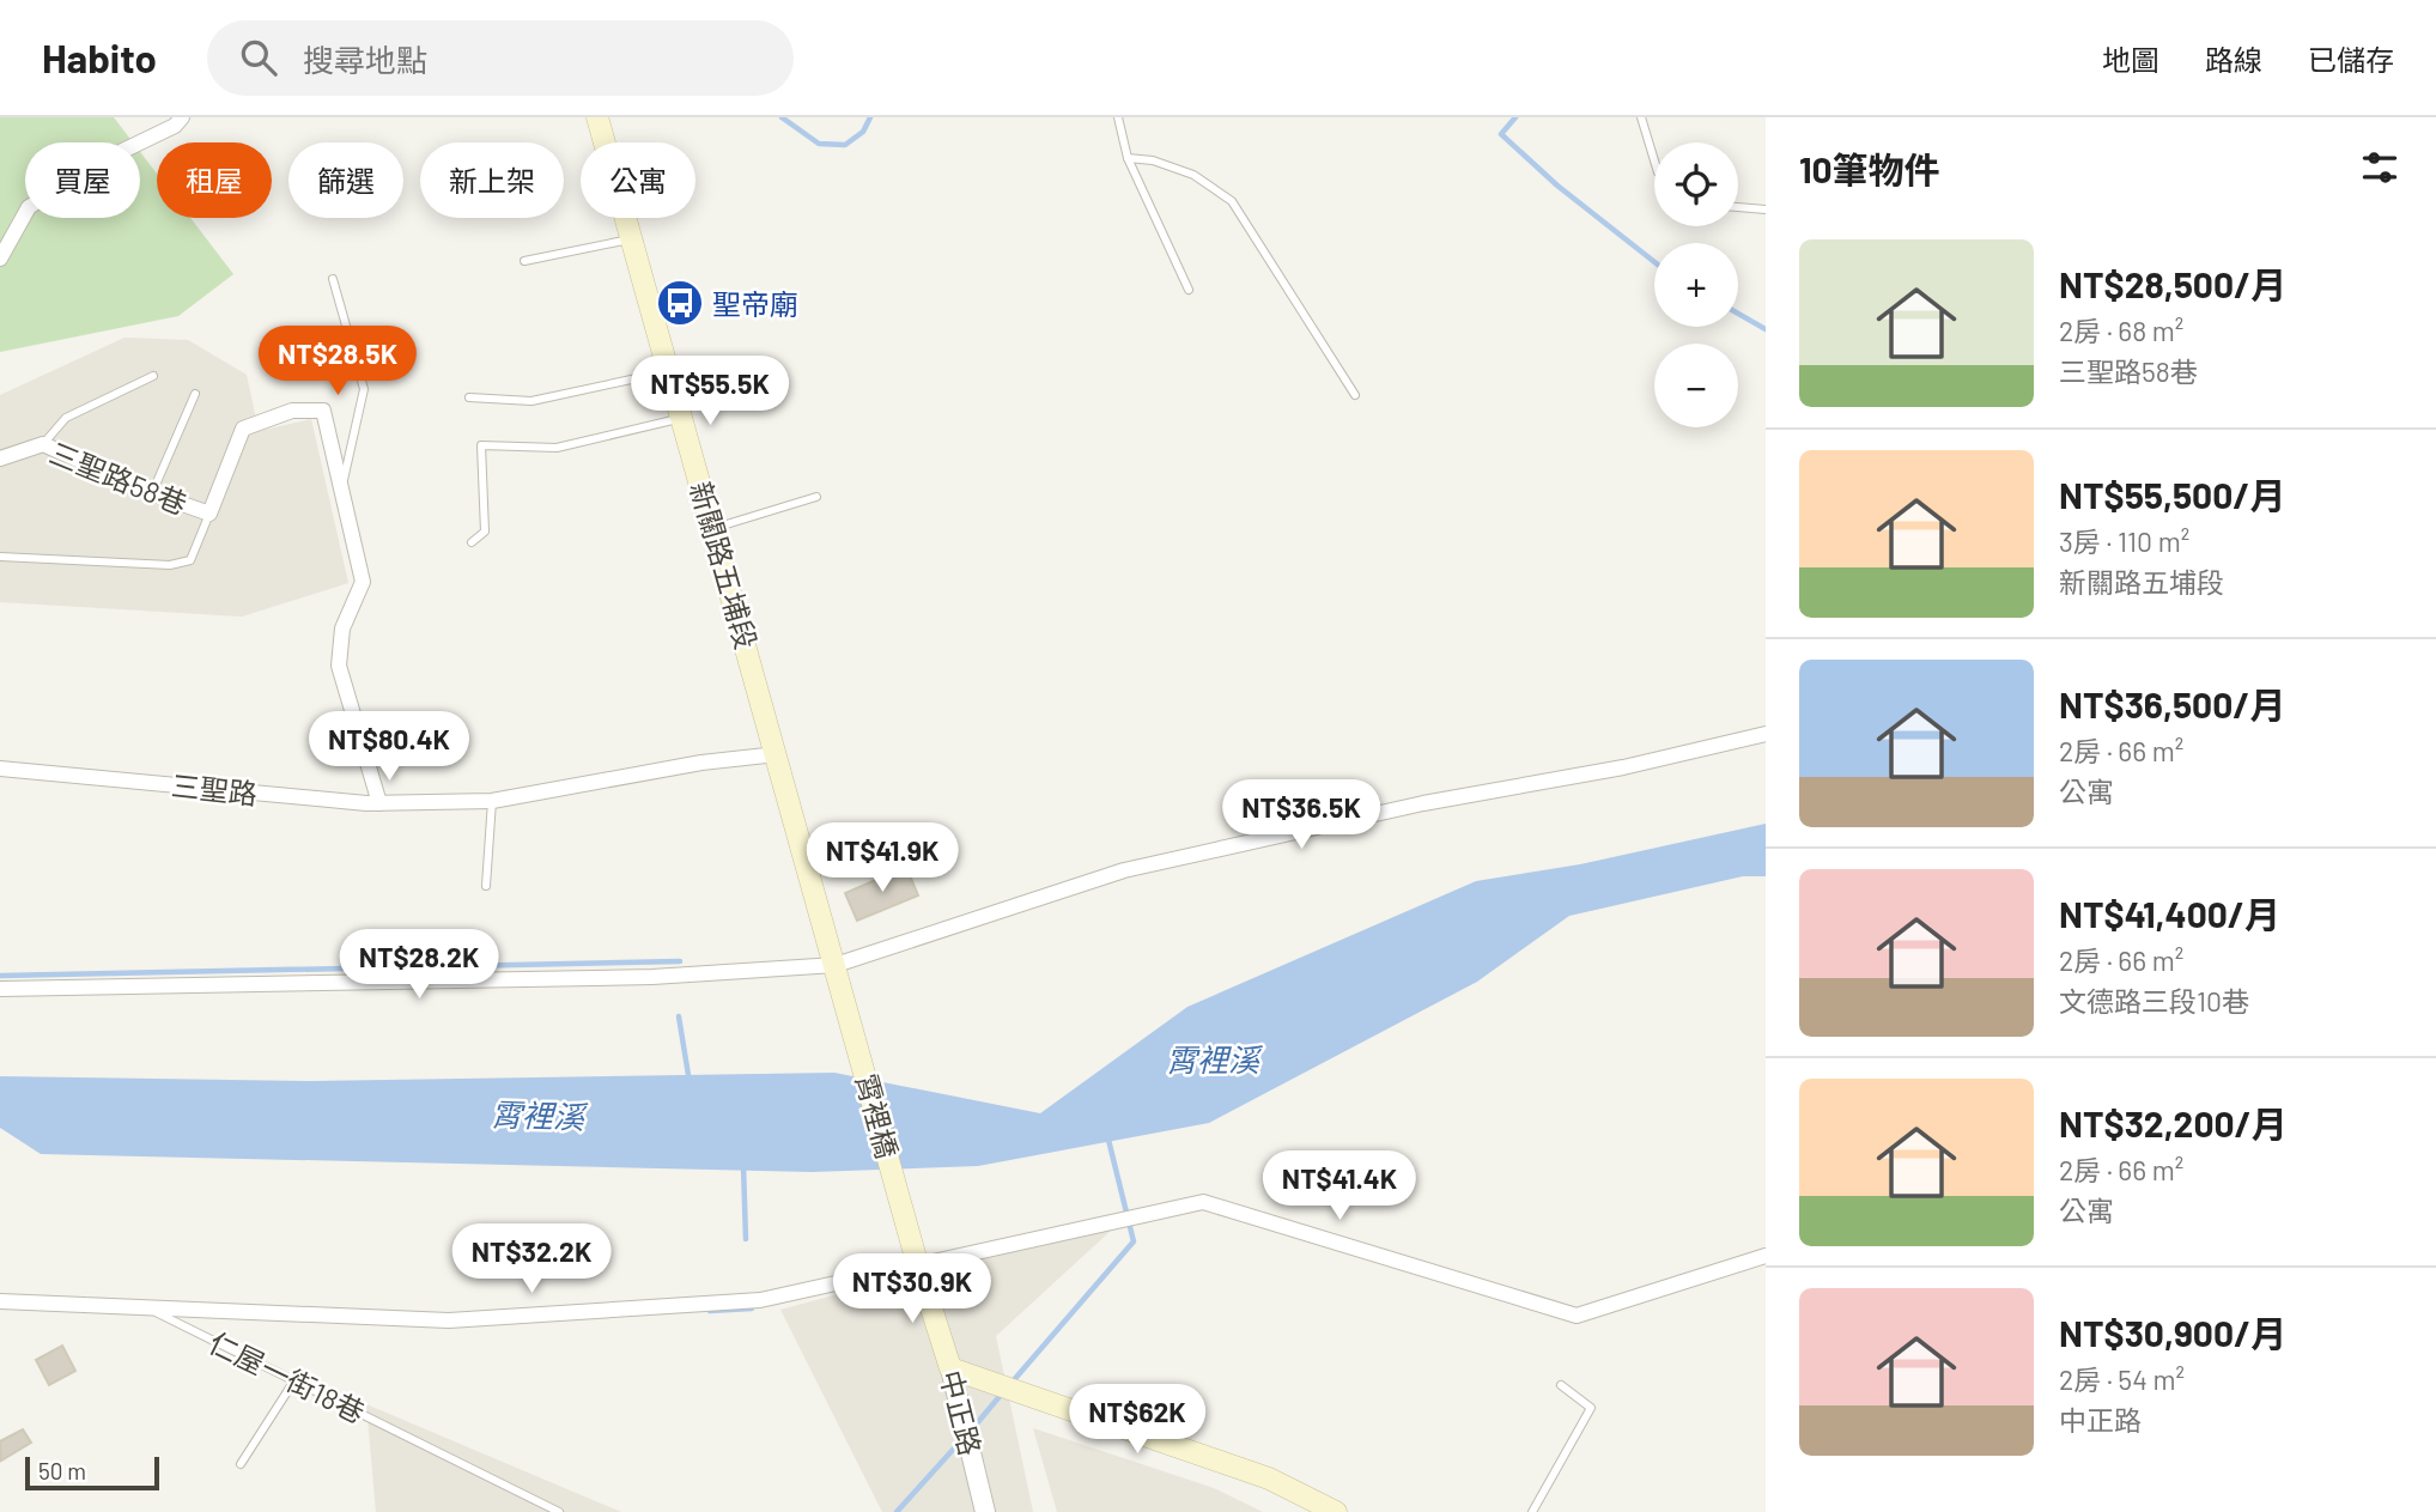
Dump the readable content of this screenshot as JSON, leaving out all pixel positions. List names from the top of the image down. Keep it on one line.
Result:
{"streets":{"main road":["新關路五埔段","霄裡橋","中正路"],"street":["三聖路58巷","三聖路","仁屋一街18巷"]},"crossings":[["三聖路58巷","三聖路"],["新關路五埔段","三聖路"],["新關路五埔段","霄裡橋"],["霄裡橋","中正路"]],"water":["霄裡溪"],"places":{"bus stop":["聖帝廟"]},"scale_bar":"50 m","page":{"header":"Habito","search":"搜尋地點","nav":["地圖","路線","已儲存"],"heading":"10筆物件","map_buttons":["+","−"],"chip":["買屋","租屋","篩選","新上架","公寓"],"list":[{"name":"NT$28,500/月","note":"2房 · 68 m² · 三聖路58巷"},{"name":"NT$55,500/月","note":"3房 · 110 m² · 新關路五埔段"},{"name":"NT$36,500/月","note":"2房 · 66 m² · 公寓"},{"name":"NT$41,400/月","note":"2房 · 66 m² · 文德路三段10巷"},{"name":"NT$32,200/月","note":"2房 · 66 m² · 公寓"},{"name":"NT$30,900/月","note":"2房 · 54 m² · 中正路"}],"price":["NT$28.5K","NT$55.5K","NT$80.4K","NT$36.5K","NT$41.9K","NT$28.2K","NT$41.4K","NT$32.2K","NT$30.9K","NT$62K"],"scale":"50 m"}}
